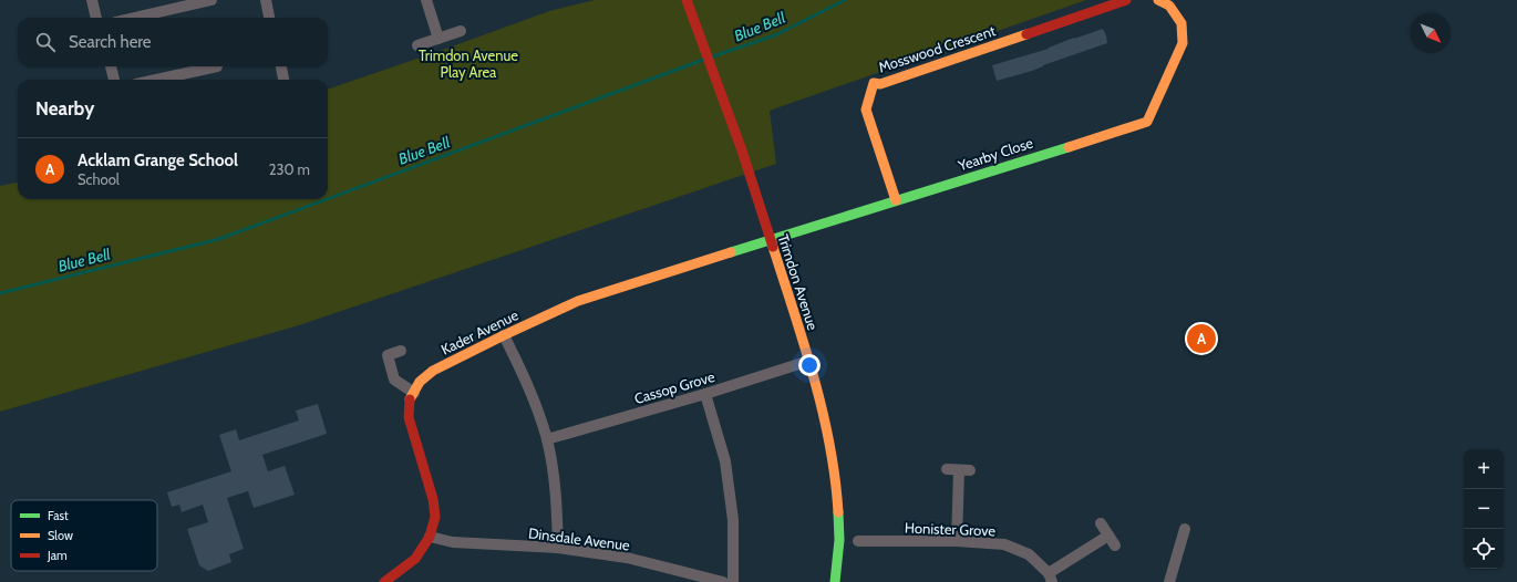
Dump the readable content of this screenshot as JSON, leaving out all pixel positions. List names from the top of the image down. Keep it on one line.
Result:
{"streets":{"street":["Mosswood Crescent","Yearby Close","Trimdon Avenue","Kader Avenue","Cassop Grove","Honister Grove","Dinsdale Avenue"]},"crossings":[["Mosswood Crescent","Yearby Close"],["Yearby Close","Trimdon Avenue"],["Yearby Close","Kader Avenue"],["Trimdon Avenue","Kader Avenue"],["Trimdon Avenue","Cassop Grove"],["Kader Avenue","Dinsdale Avenue"]],"water":["Blue Bell"],"parks":["Trimdon Avenue Play Area"],"legend":["Fast","Slow","Jam"],"north":"bottom right","page":{"search":"Search here","heading":"Nearby","list":[{"mark":"A","name":"Acklam Grange School","note":"School","value":"230 m"}],"pins":"A","map_buttons":["+","−"]}}
